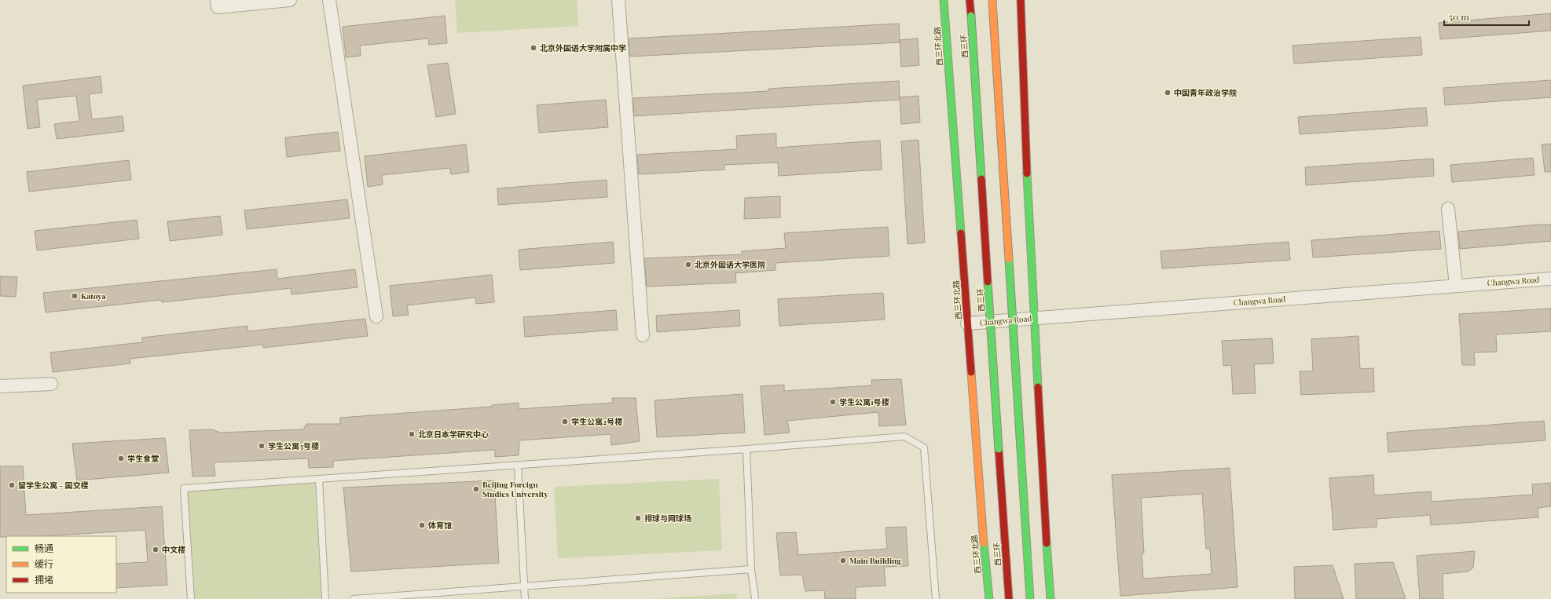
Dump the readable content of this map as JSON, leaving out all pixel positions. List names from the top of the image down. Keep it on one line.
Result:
{"streets":{"main road":["西三环北路","西三环"],"street":["Changwa Road"]},"crossings":[["西三环北路","Changwa Road"]],"places":["北京外国语大学附属中学","中国青年政治学院","北京外国语大学医院","Katoya","学生公寓1号楼","学生公寓2号楼","北京日本学研究中心","学生公寓3号楼","学生食堂","留学生公寓 - 国交楼","Beijing Foreign Studies University","排球与网球场","体育馆","中文楼","Main Building"],"legend":["畅通","缓行","拥堵"],"scale_bar":"50 m"}
